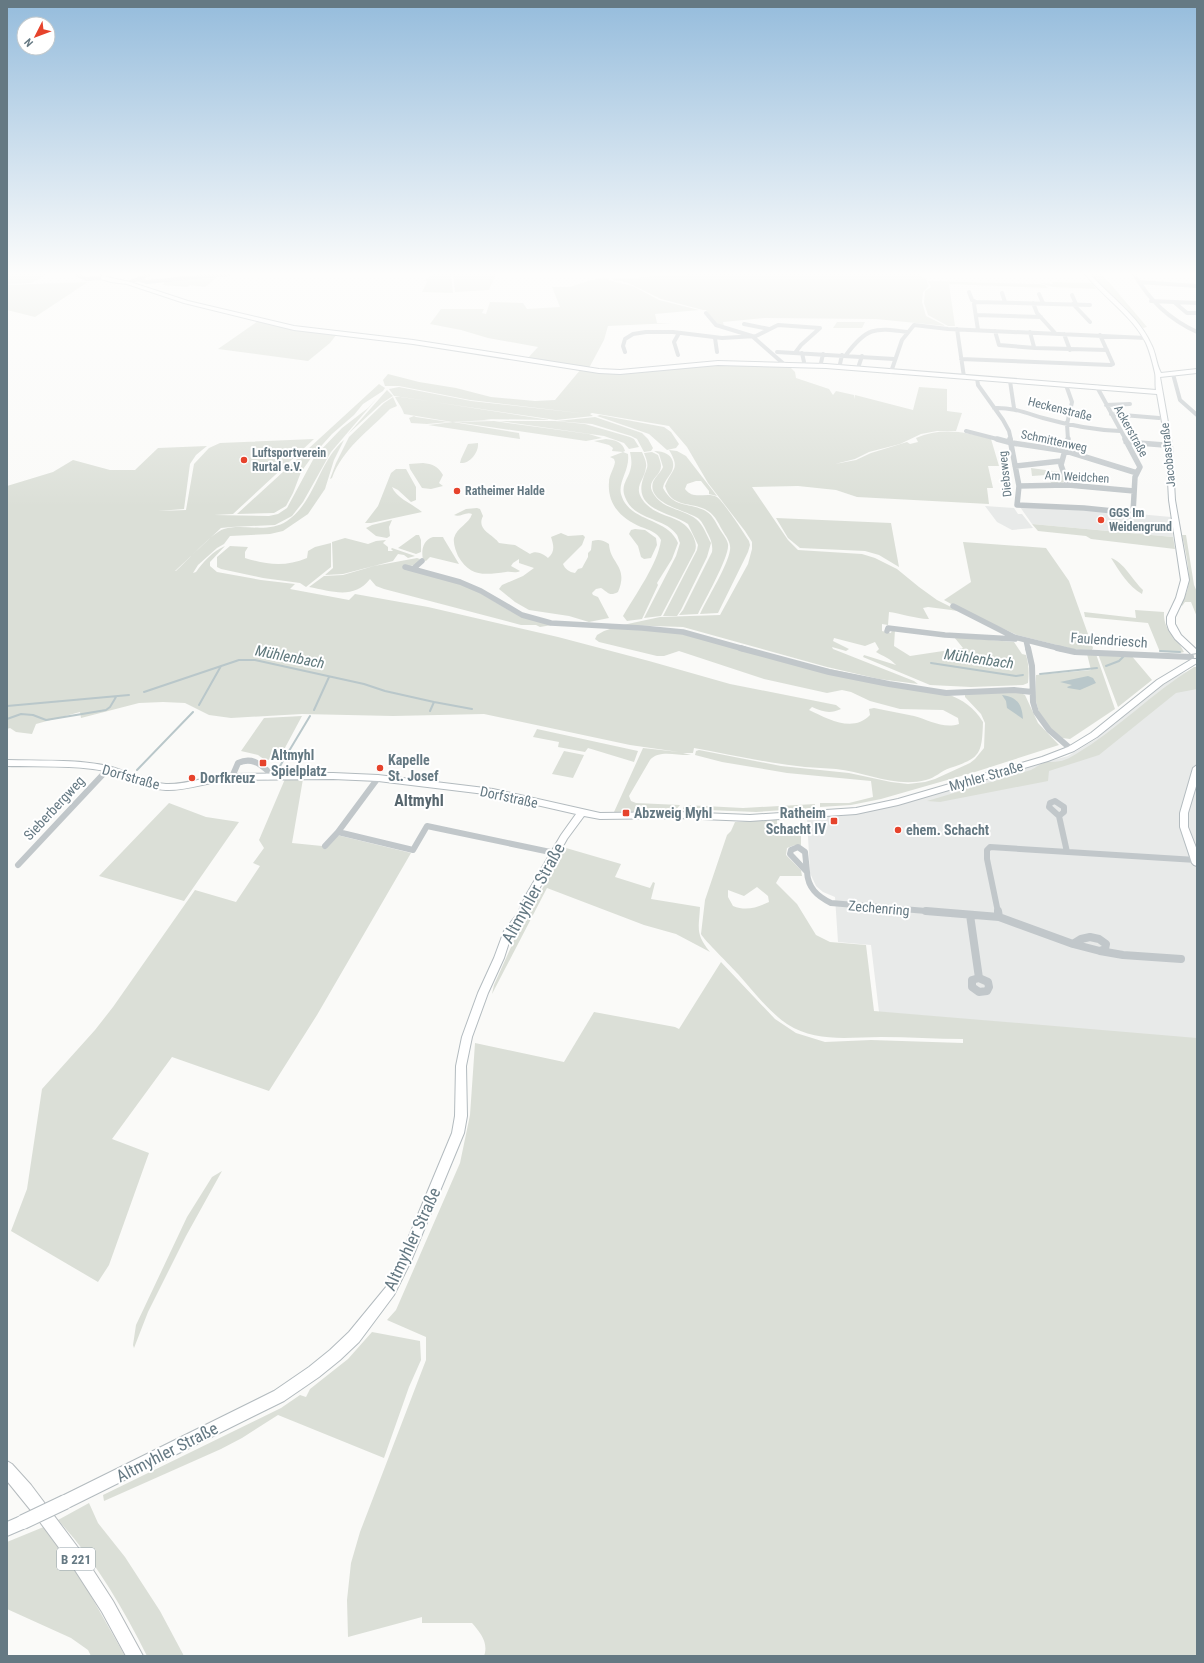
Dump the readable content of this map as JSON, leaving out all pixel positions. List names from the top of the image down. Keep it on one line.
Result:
{"streets":{"main road":["Jacobastraße","Myhler Straße","Dorfstraße","Altmyhler Straße","B 221"],"street":["Heckenstraße","Ackerstraße","Schmittenweg","Diebsweg","Am Weidchen","Faulendriesch","Sieberbergweg","Zechenring"]},"crossings":[["Heckenstraße","Ackerstraße"],["Heckenstraße","Diebsweg"],["Ackerstraße","Schmittenweg"],["Ackerstraße","Diebsweg"],["Ackerstraße","Am Weidchen"],["Schmittenweg","Diebsweg"],["Jacobastraße","Faulendriesch"],["Jacobastraße","Myhler Straße"],["Diebsweg","Am Weidchen"],["Faulendriesch","Myhler Straße"],["Myhler Straße","Dorfstraße"],["Dorfstraße","Sieberbergweg"],["Dorfstraße","Altmyhler Straße"]],"districts":["Altmyhl"],"water":["Mühlenbach"],"places":{"other":["Luftsportverein Rurtal e.V.","Ratheimer Halde","GGS Im Weidengrund","Kapelle St. Josef","Dorfkreuz","ehem. Schacht"],"transit":["Altmyhl Spielplatz","Abzweig Myhl","Ratheim Schacht IV"]},"north":"bottom left"}
